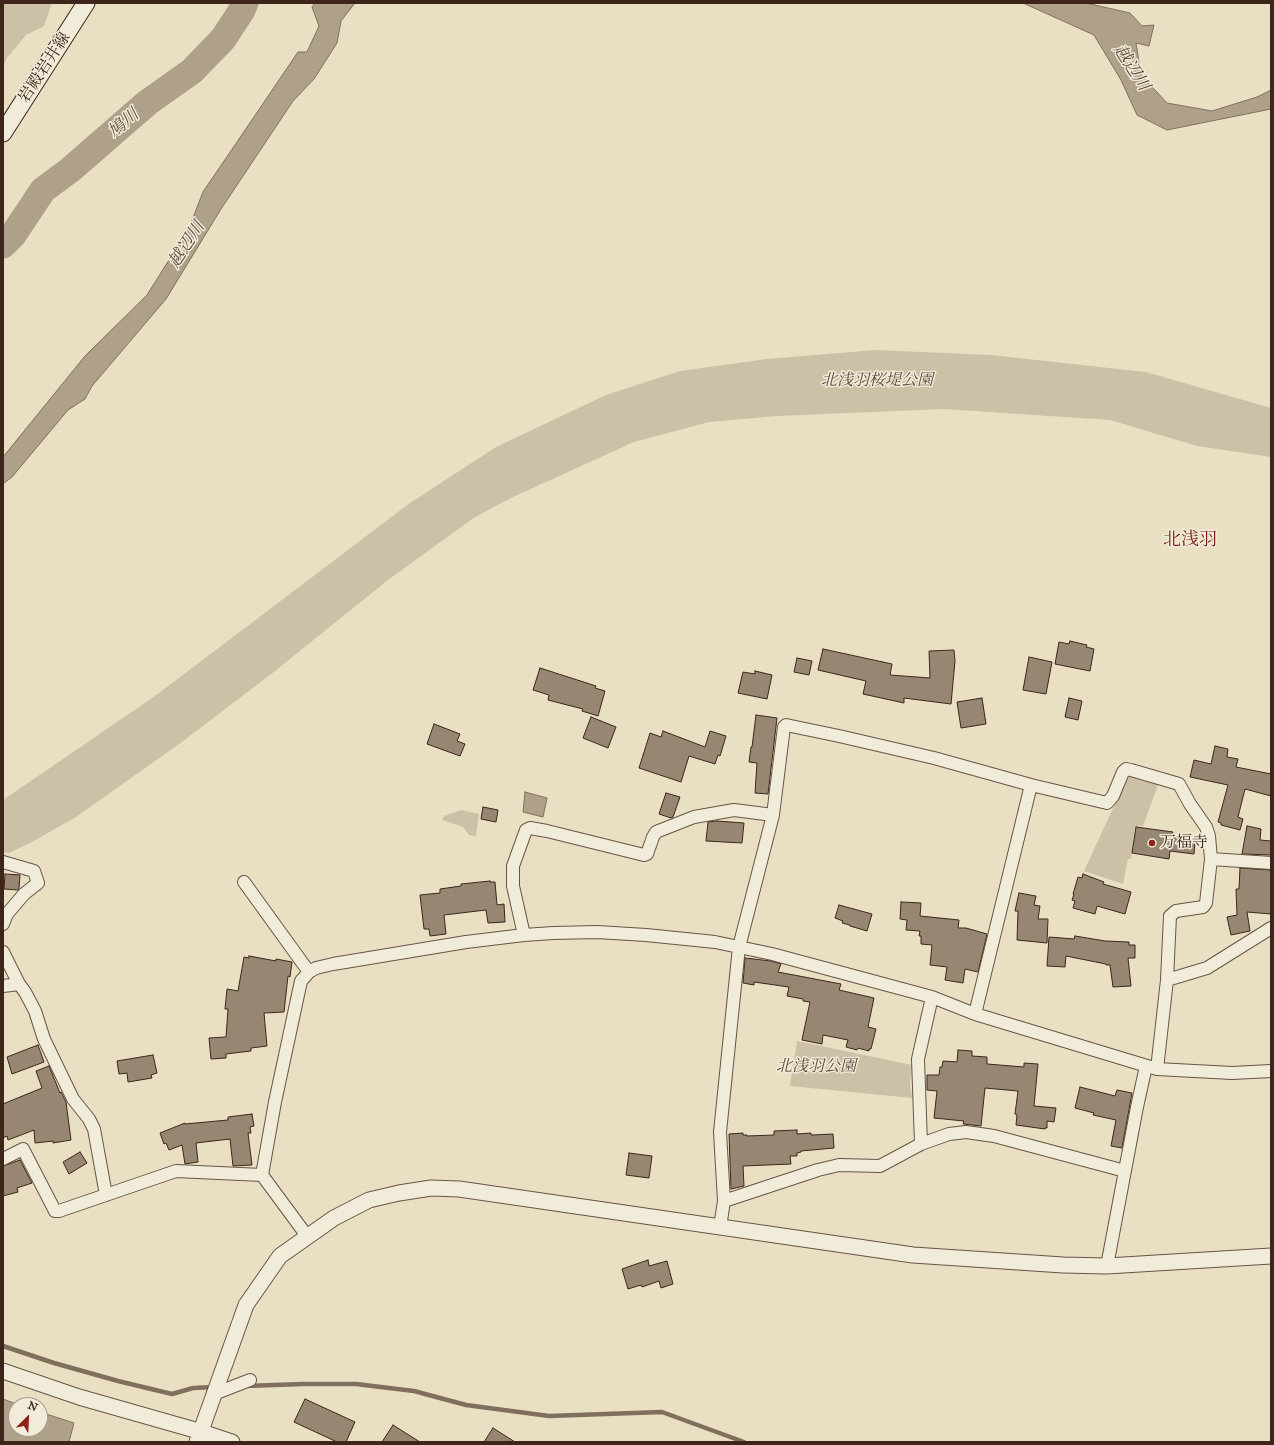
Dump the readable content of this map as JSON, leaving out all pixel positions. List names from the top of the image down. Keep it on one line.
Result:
{"streets":{"main road":["岩殿岩井線"]},"districts":["北浅羽"],"water":["越辺川","鳩川"],"parks":["北浅羽桜堤公園","北浅羽公園"],"places":["万福寺"],"north":"top right"}
